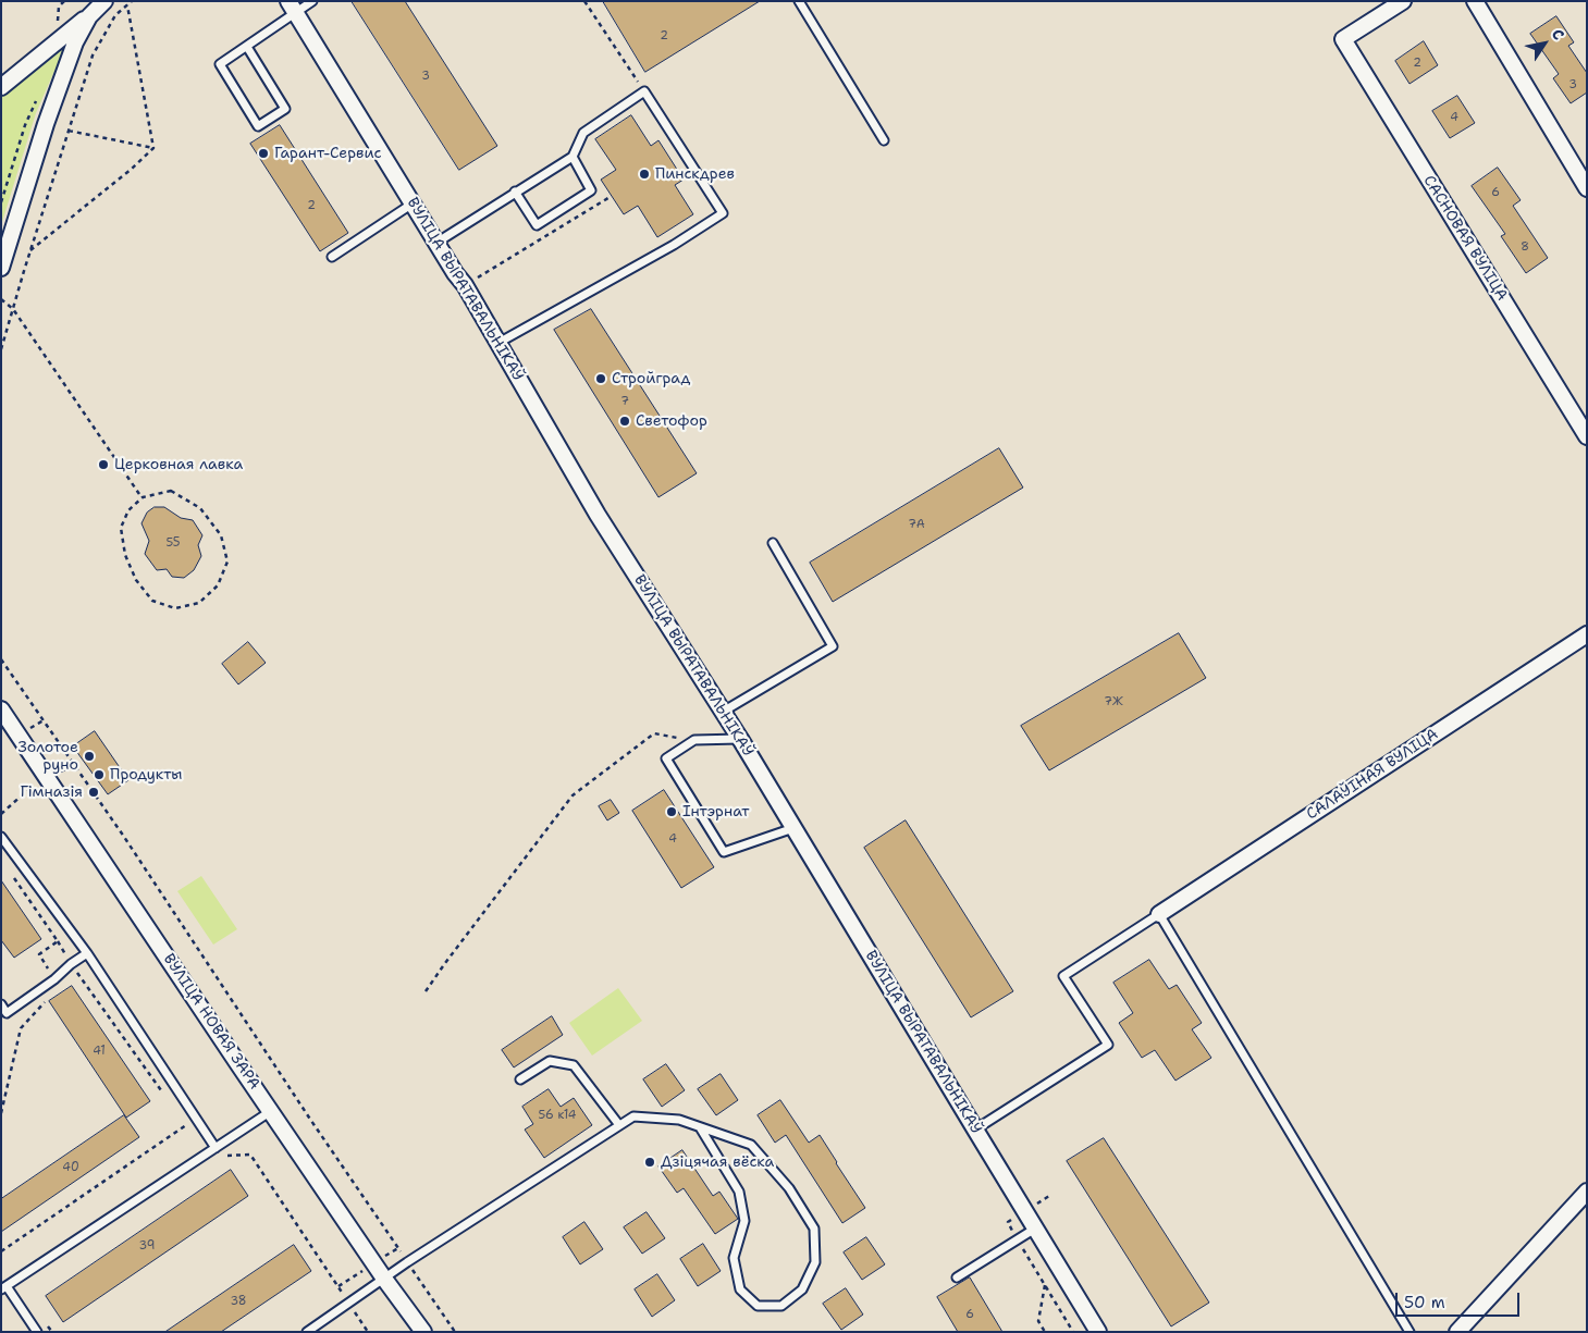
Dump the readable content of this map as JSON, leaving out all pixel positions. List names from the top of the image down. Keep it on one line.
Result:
{"streets":{"street":["САСНОВАЯ ВУЛІЦА","ВУЛІЦА ВЫРАТАВАЛЬНІКАЎ","САЛАЎІНАЯ ВУЛІЦА","ВУЛІЦА НОВАЯ ЗАРА"]},"places":["Гарант-Сервис","Пинскдрев","Стройград","Светофор","Церковная лавка","Золотое руно","Продукты","Гімназія","Інтэрнат","Дзіцячая вёска"],"house_numbers":["2","2","3","3","4","6","2","8","7","7А","55","7Ж","4","41","56 к14","40","39","38","6"],"scale_bar":"50 m","north":"top right"}
